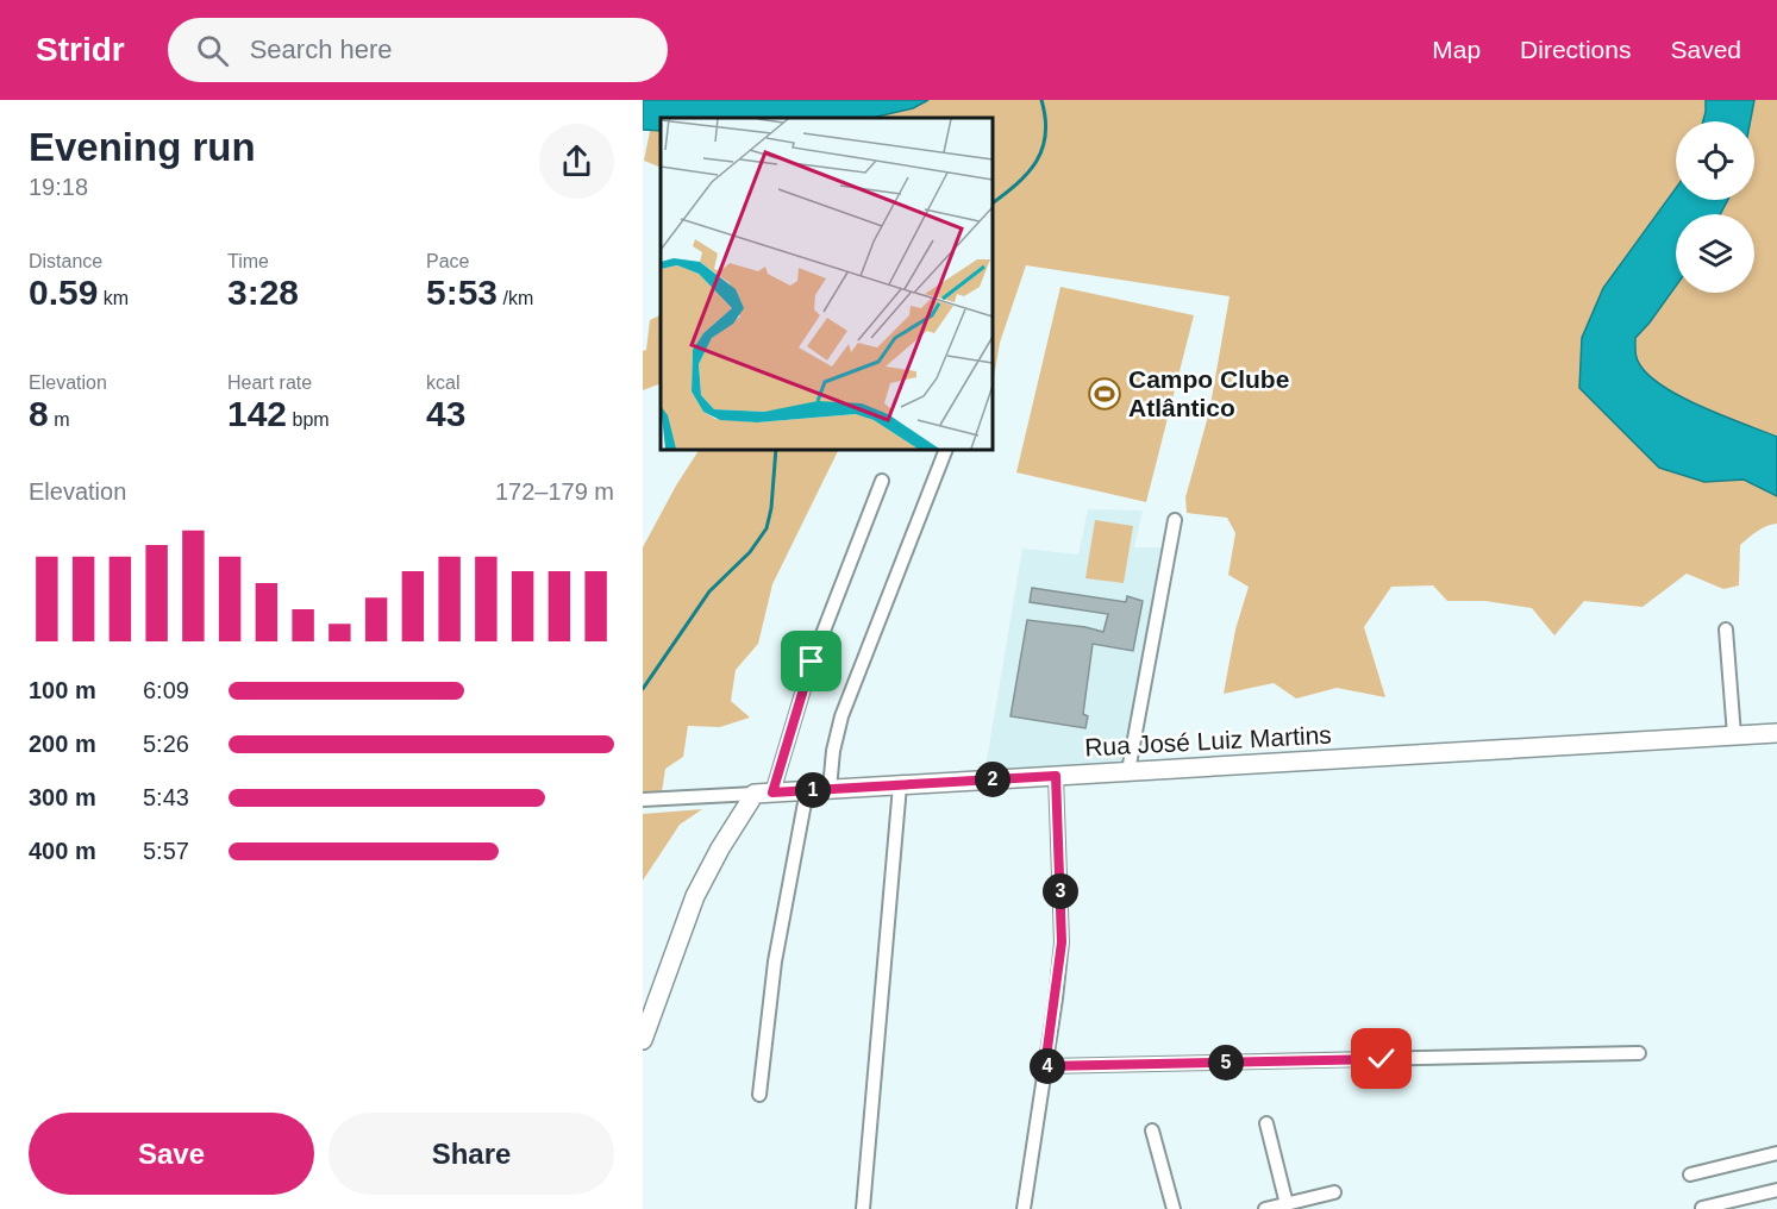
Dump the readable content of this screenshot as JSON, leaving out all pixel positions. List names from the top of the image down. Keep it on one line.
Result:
{"streets":{"main road":["Rua José Luiz Martins"]},"places":{"sports":["Campo Clube Atlântico"]},"page":{"header":"Stridr","search":"Search here","nav":["Map","Directions","Saved"],"heading":["Evening run","19:18"],"stats":[["Distance","0.59 km"],["Time","3:28"],["Pace","5:53 /km"],["Elevation","8 m"],["Heart rate","142 bpm"],["kcal","43"]],"chart":["Elevation","172–179 m"],"list":[{"name":"100 m","note":"6:09"},{"name":"200 m","note":"5:26"},{"name":"300 m","note":"5:43"},{"name":"400 m","note":"5:57"}],"pins":["2","1","3","5","4"],"buttons":["Save","Share"]}}
